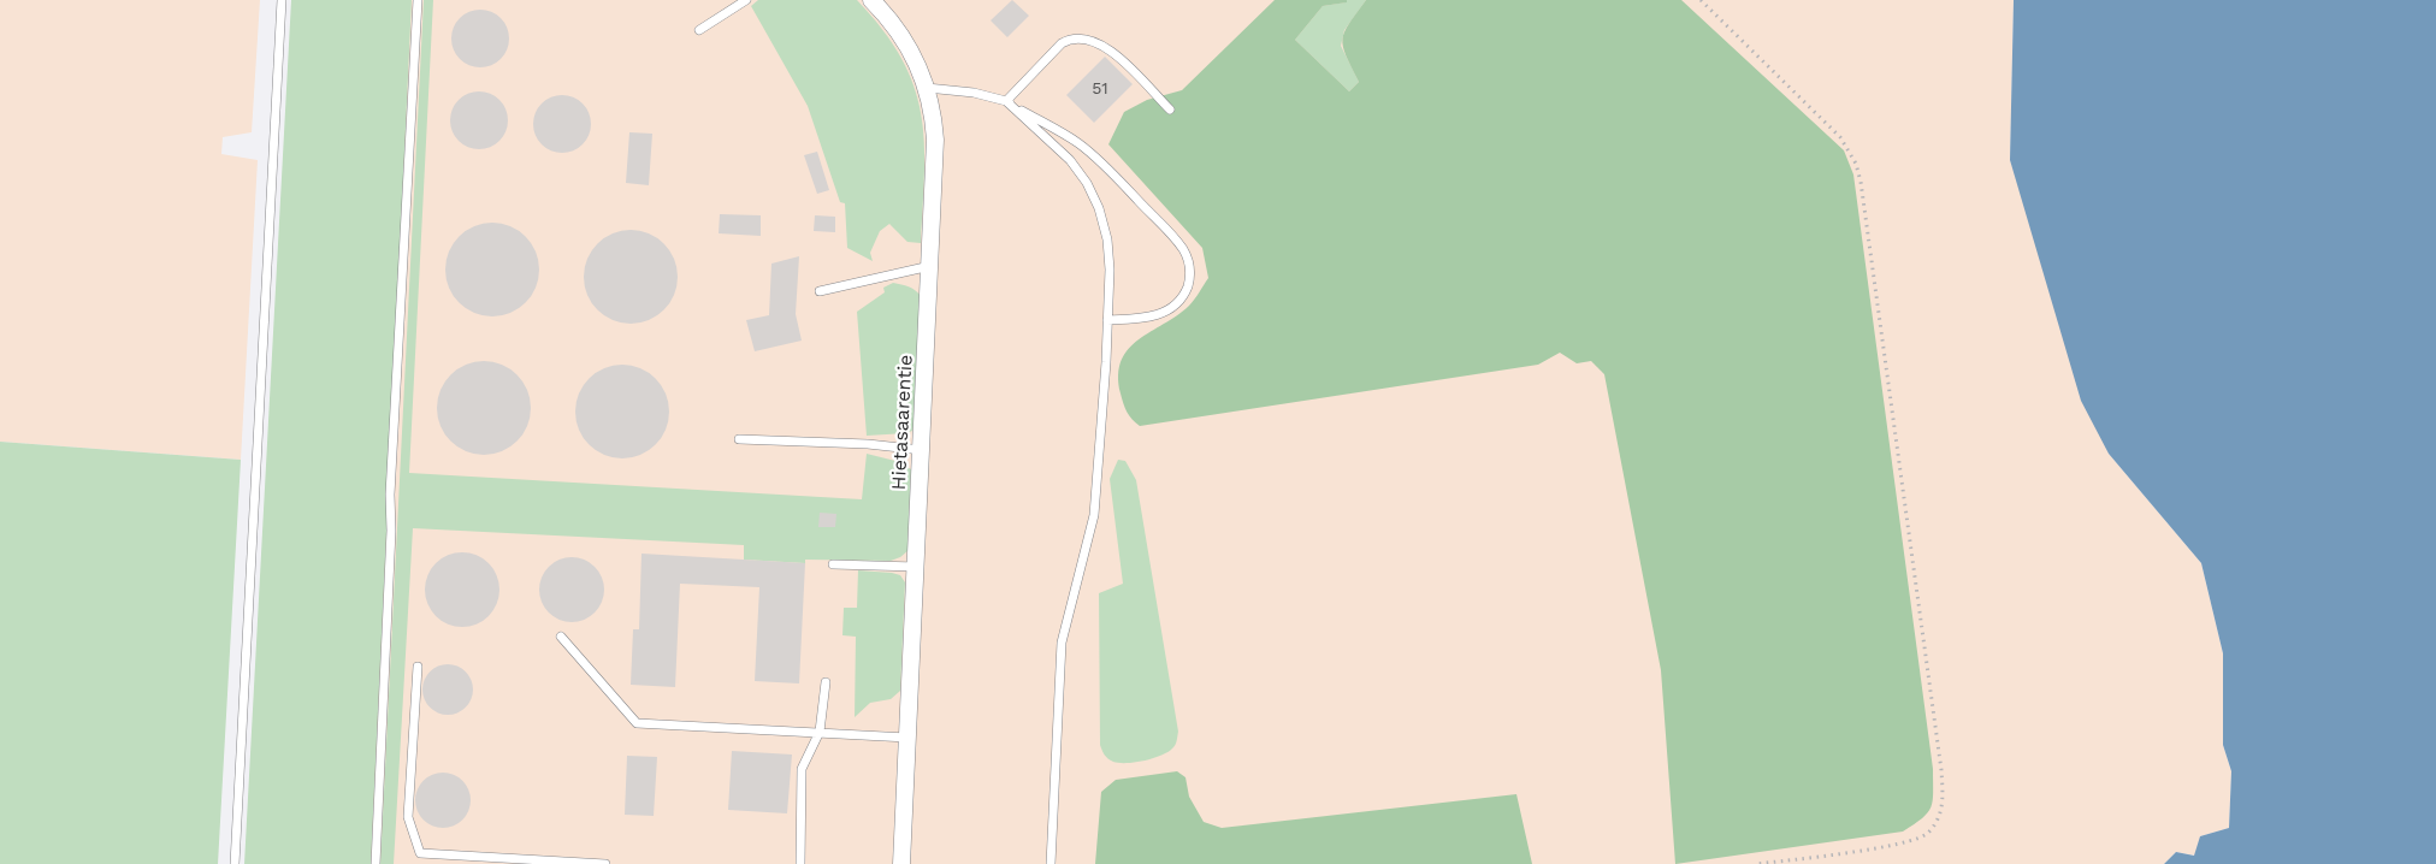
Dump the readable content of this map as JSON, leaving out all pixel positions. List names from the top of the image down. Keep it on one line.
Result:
{"streets":{"street":["Hietasaarentie"]},"house_numbers":["51"]}
